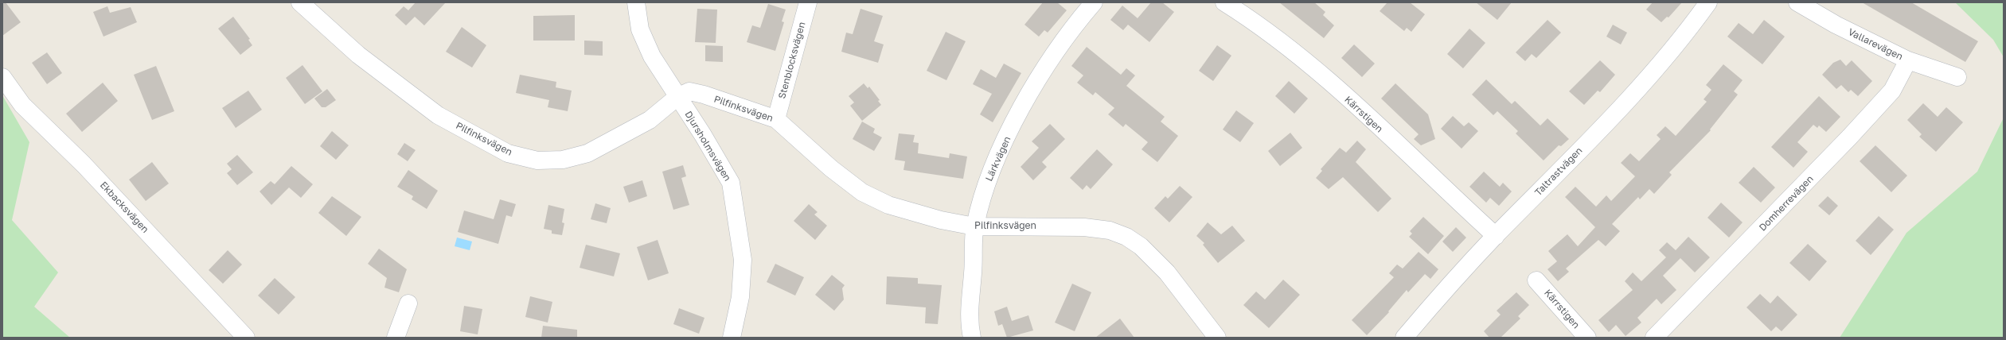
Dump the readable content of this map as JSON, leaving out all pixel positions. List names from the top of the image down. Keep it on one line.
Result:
{"streets":{"street":["Vallarevägen","Stenblocksvägen","Pilfinksvägen","Kärrstigen","Djursholmsvägen","Lärkvägen","Taltrastvägen","Domherrevägen","Ekbacksvägen"]},"crossings":[["Vallarevägen","Domherrevägen"],["Stenblocksvägen","Pilfinksvägen"],["Pilfinksvägen","Djursholmsvägen"],["Pilfinksvägen","Lärkvägen"],["Kärrstigen","Taltrastvägen"]]}
